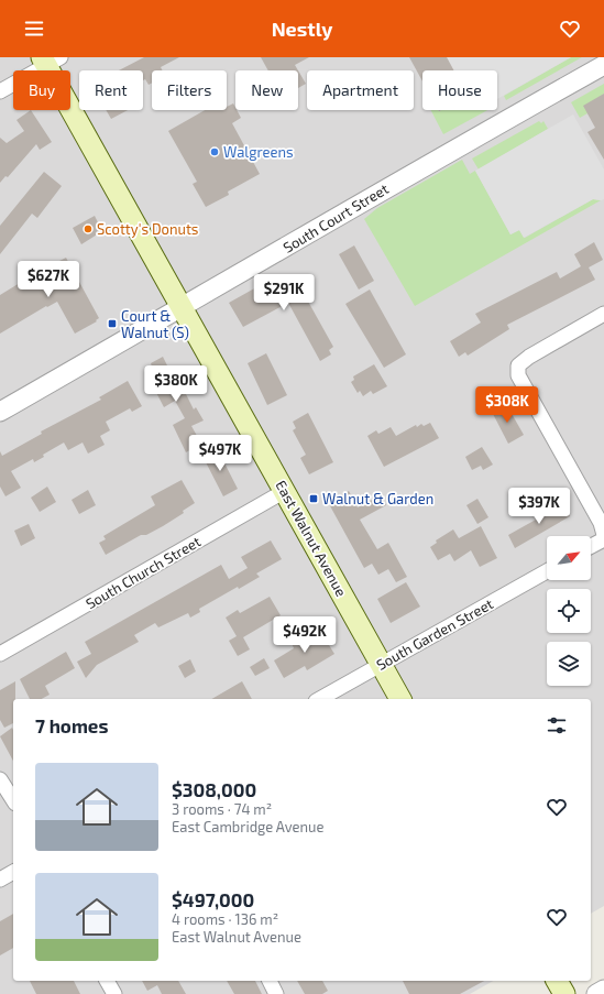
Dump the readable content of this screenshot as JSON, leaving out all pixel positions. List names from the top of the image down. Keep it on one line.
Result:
{"streets":{"main road":["East Walnut Avenue"],"street":["South Court Street","South Church Street","South Garden Street"]},"crossings":[["South Court Street","East Walnut Avenue"],["East Walnut Avenue","South Church Street"],["East Walnut Avenue","South Garden Street"]],"places":{"other":["Walgreens","Scotty's Donuts"],"transit":["Court & Walnut (S)","Walnut & Garden"]},"north":"top right","page":{"header":"Nestly","chip":["Buy","Rent","Filters","New","Apartment","House"],"price":["$627K","$291K","$380K","$308K","$497K","$397K","$492K"],"heading":"7 homes","list":[{"name":"$308,000","note":"3 rooms · 74 m² · East Cambridge Avenue"},{"name":"$497,000","note":"4 rooms · 136 m² · East Walnut Avenue"}]}}
